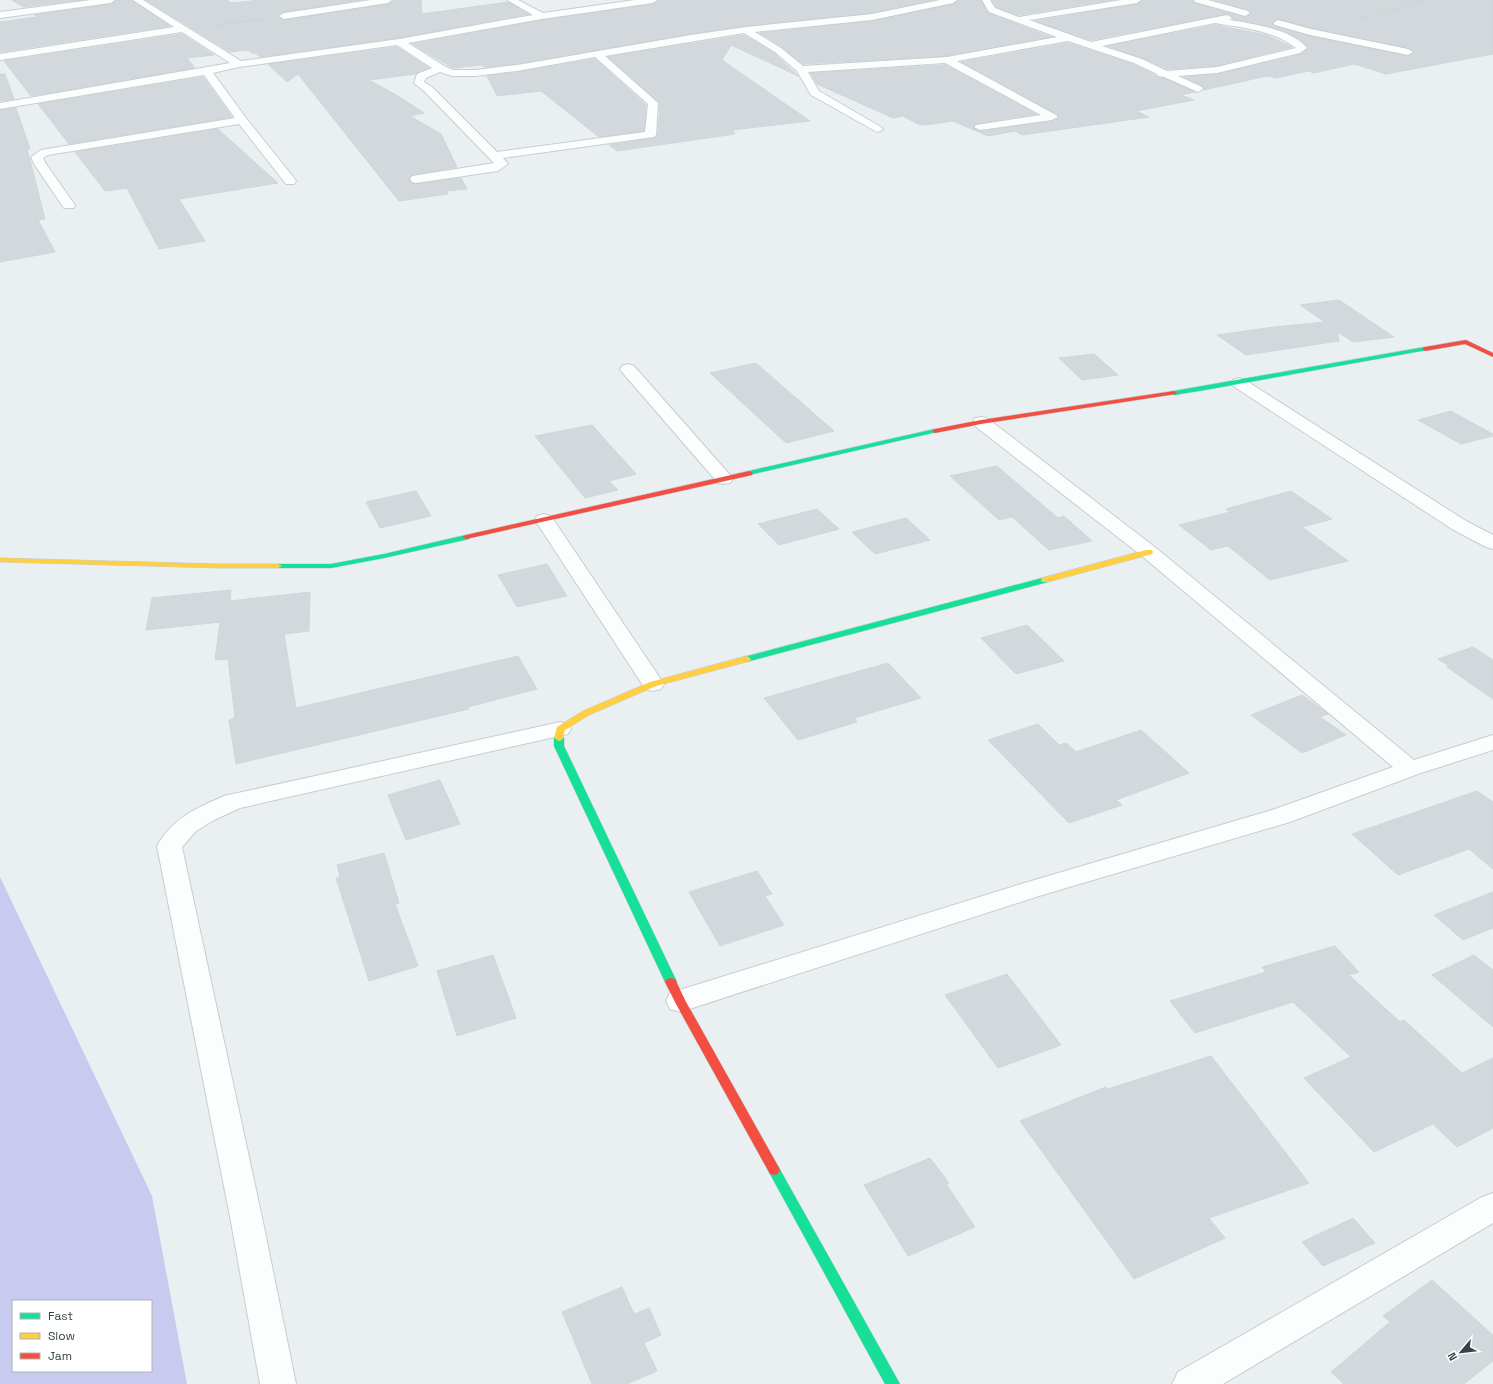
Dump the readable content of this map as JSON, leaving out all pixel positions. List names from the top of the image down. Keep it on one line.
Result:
{"legend":["Fast","Slow","Jam"],"north":"bottom left"}
